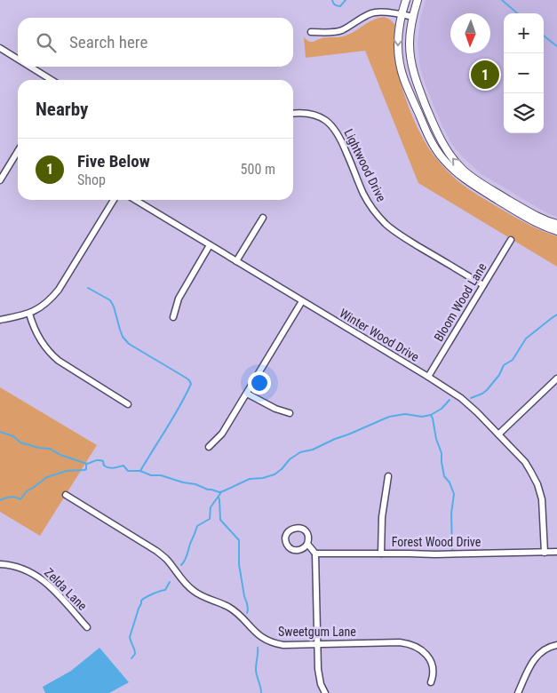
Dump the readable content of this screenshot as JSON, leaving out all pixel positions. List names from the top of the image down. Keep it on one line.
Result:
{"streets":{"street":["Lightwood Drive","Bloom Wood Lane","Winter Wood Drive","Forest Wood Drive","Zelda Lane","Sweetgum Lane"]},"crossings":[["Lightwood Drive","Bloom Wood Lane"],["Bloom Wood Lane","Winter Wood Drive"],["Winter Wood Drive","Forest Wood Drive"]],"north":"bottom","page":{"map_buttons":["+","−"],"search":"Search here","pins":"1","heading":"Nearby","list":[{"mark":"1","name":"Five Below","note":"Shop","value":"500 m"}]}}
